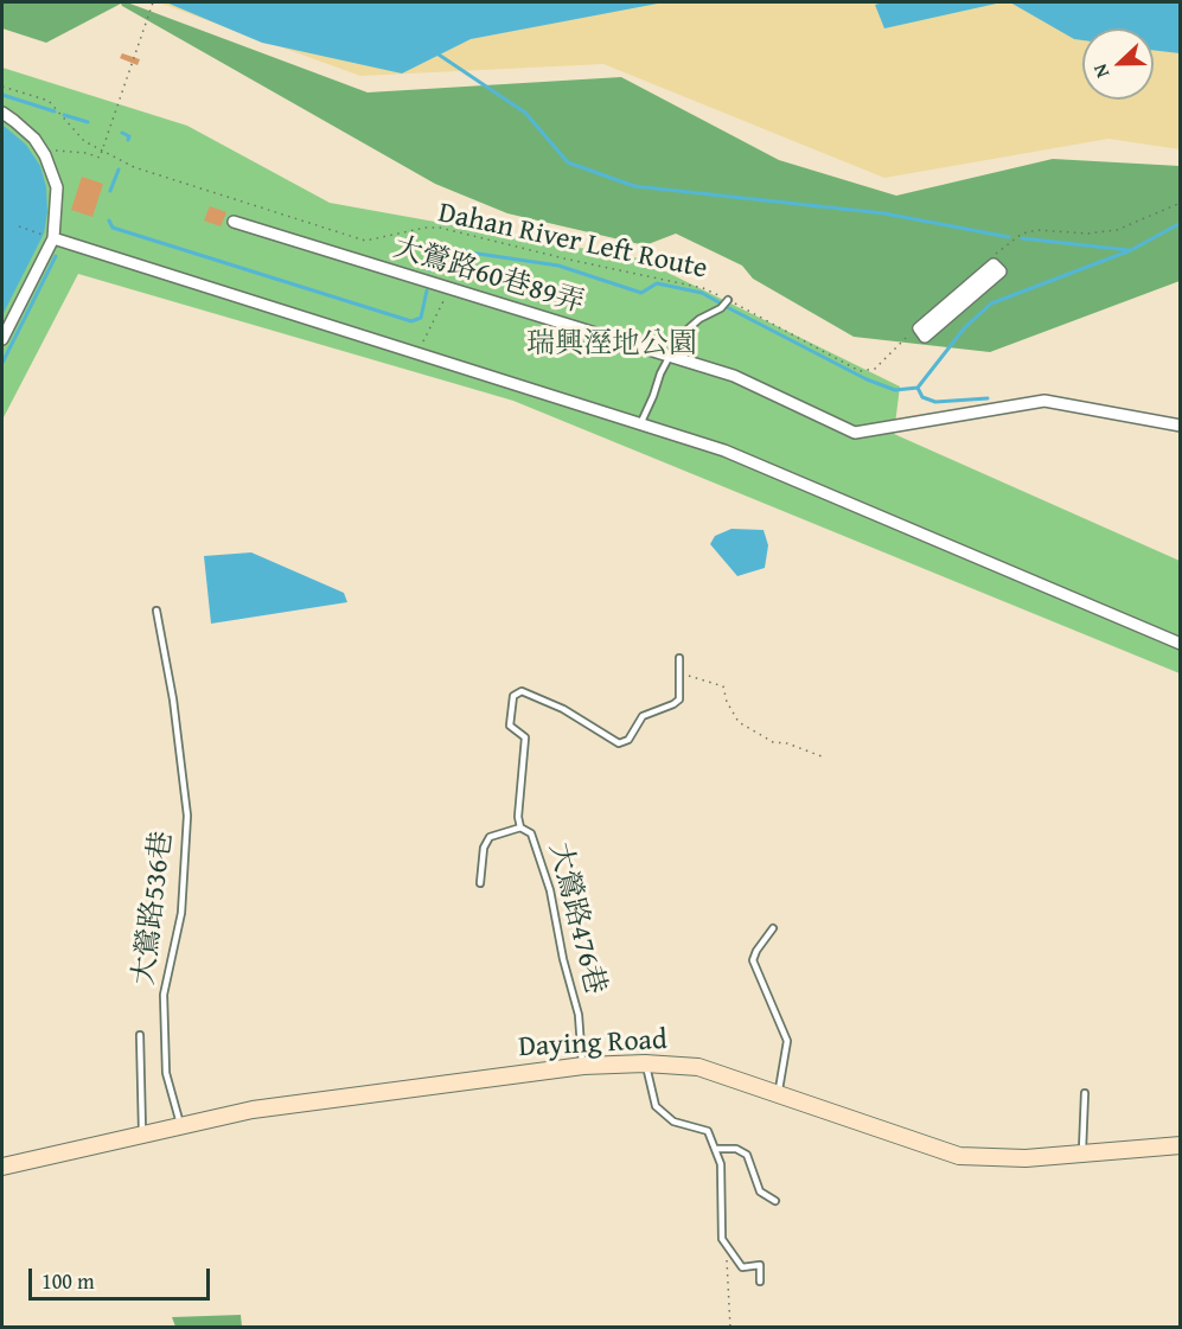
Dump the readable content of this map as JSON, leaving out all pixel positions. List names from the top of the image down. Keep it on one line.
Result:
{"streets":{"street":["大鶯路60巷89弄","Daying Road"],"lane":["大鶯路536巷","大鶯路476巷"],"path":["Dahan River Left Route"]},"crossings":[["大鶯路536巷","Daying Road"],["大鶯路476巷","Daying Road"]],"parks":["瑞興溼地公園"],"scale_bar":"100 m","north":"left"}
